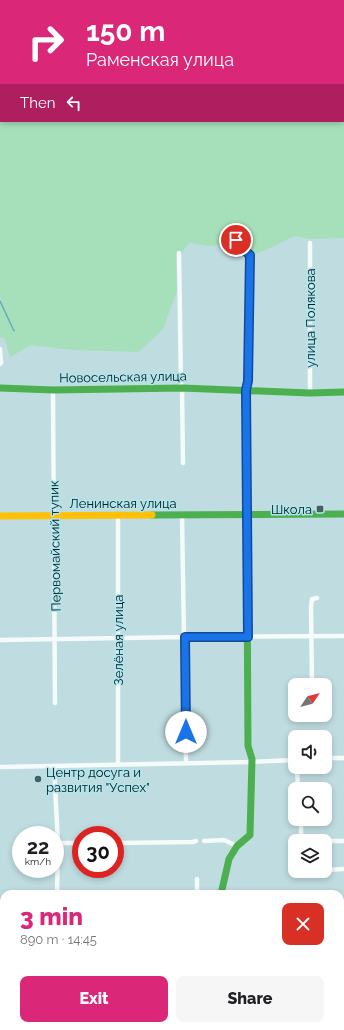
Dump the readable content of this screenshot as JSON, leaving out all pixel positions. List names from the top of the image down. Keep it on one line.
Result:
{"streets":{"street":["улица Полякова","Новосельская улица","Ленинская улица","Первомайский тупик","Зелёная улица"]},"crossings":[["улица Полякова","Новосельская улица"],["Новосельская улица","Первомайский тупик"],["Ленинская улица","Первомайский тупик"],["Ленинская улица","Зелёная улица"]],"places":{"transit":["Школа"],"other":["Центр досуга и развития \"Успех\""]},"north":"top right","page":{"turn":["150 m","Раменская улица"],"then":"Then","speed":"22 km/h","limit":"30","heading":["3 min","890 m · 14:45"],"buttons":["Exit","Share"]}}
